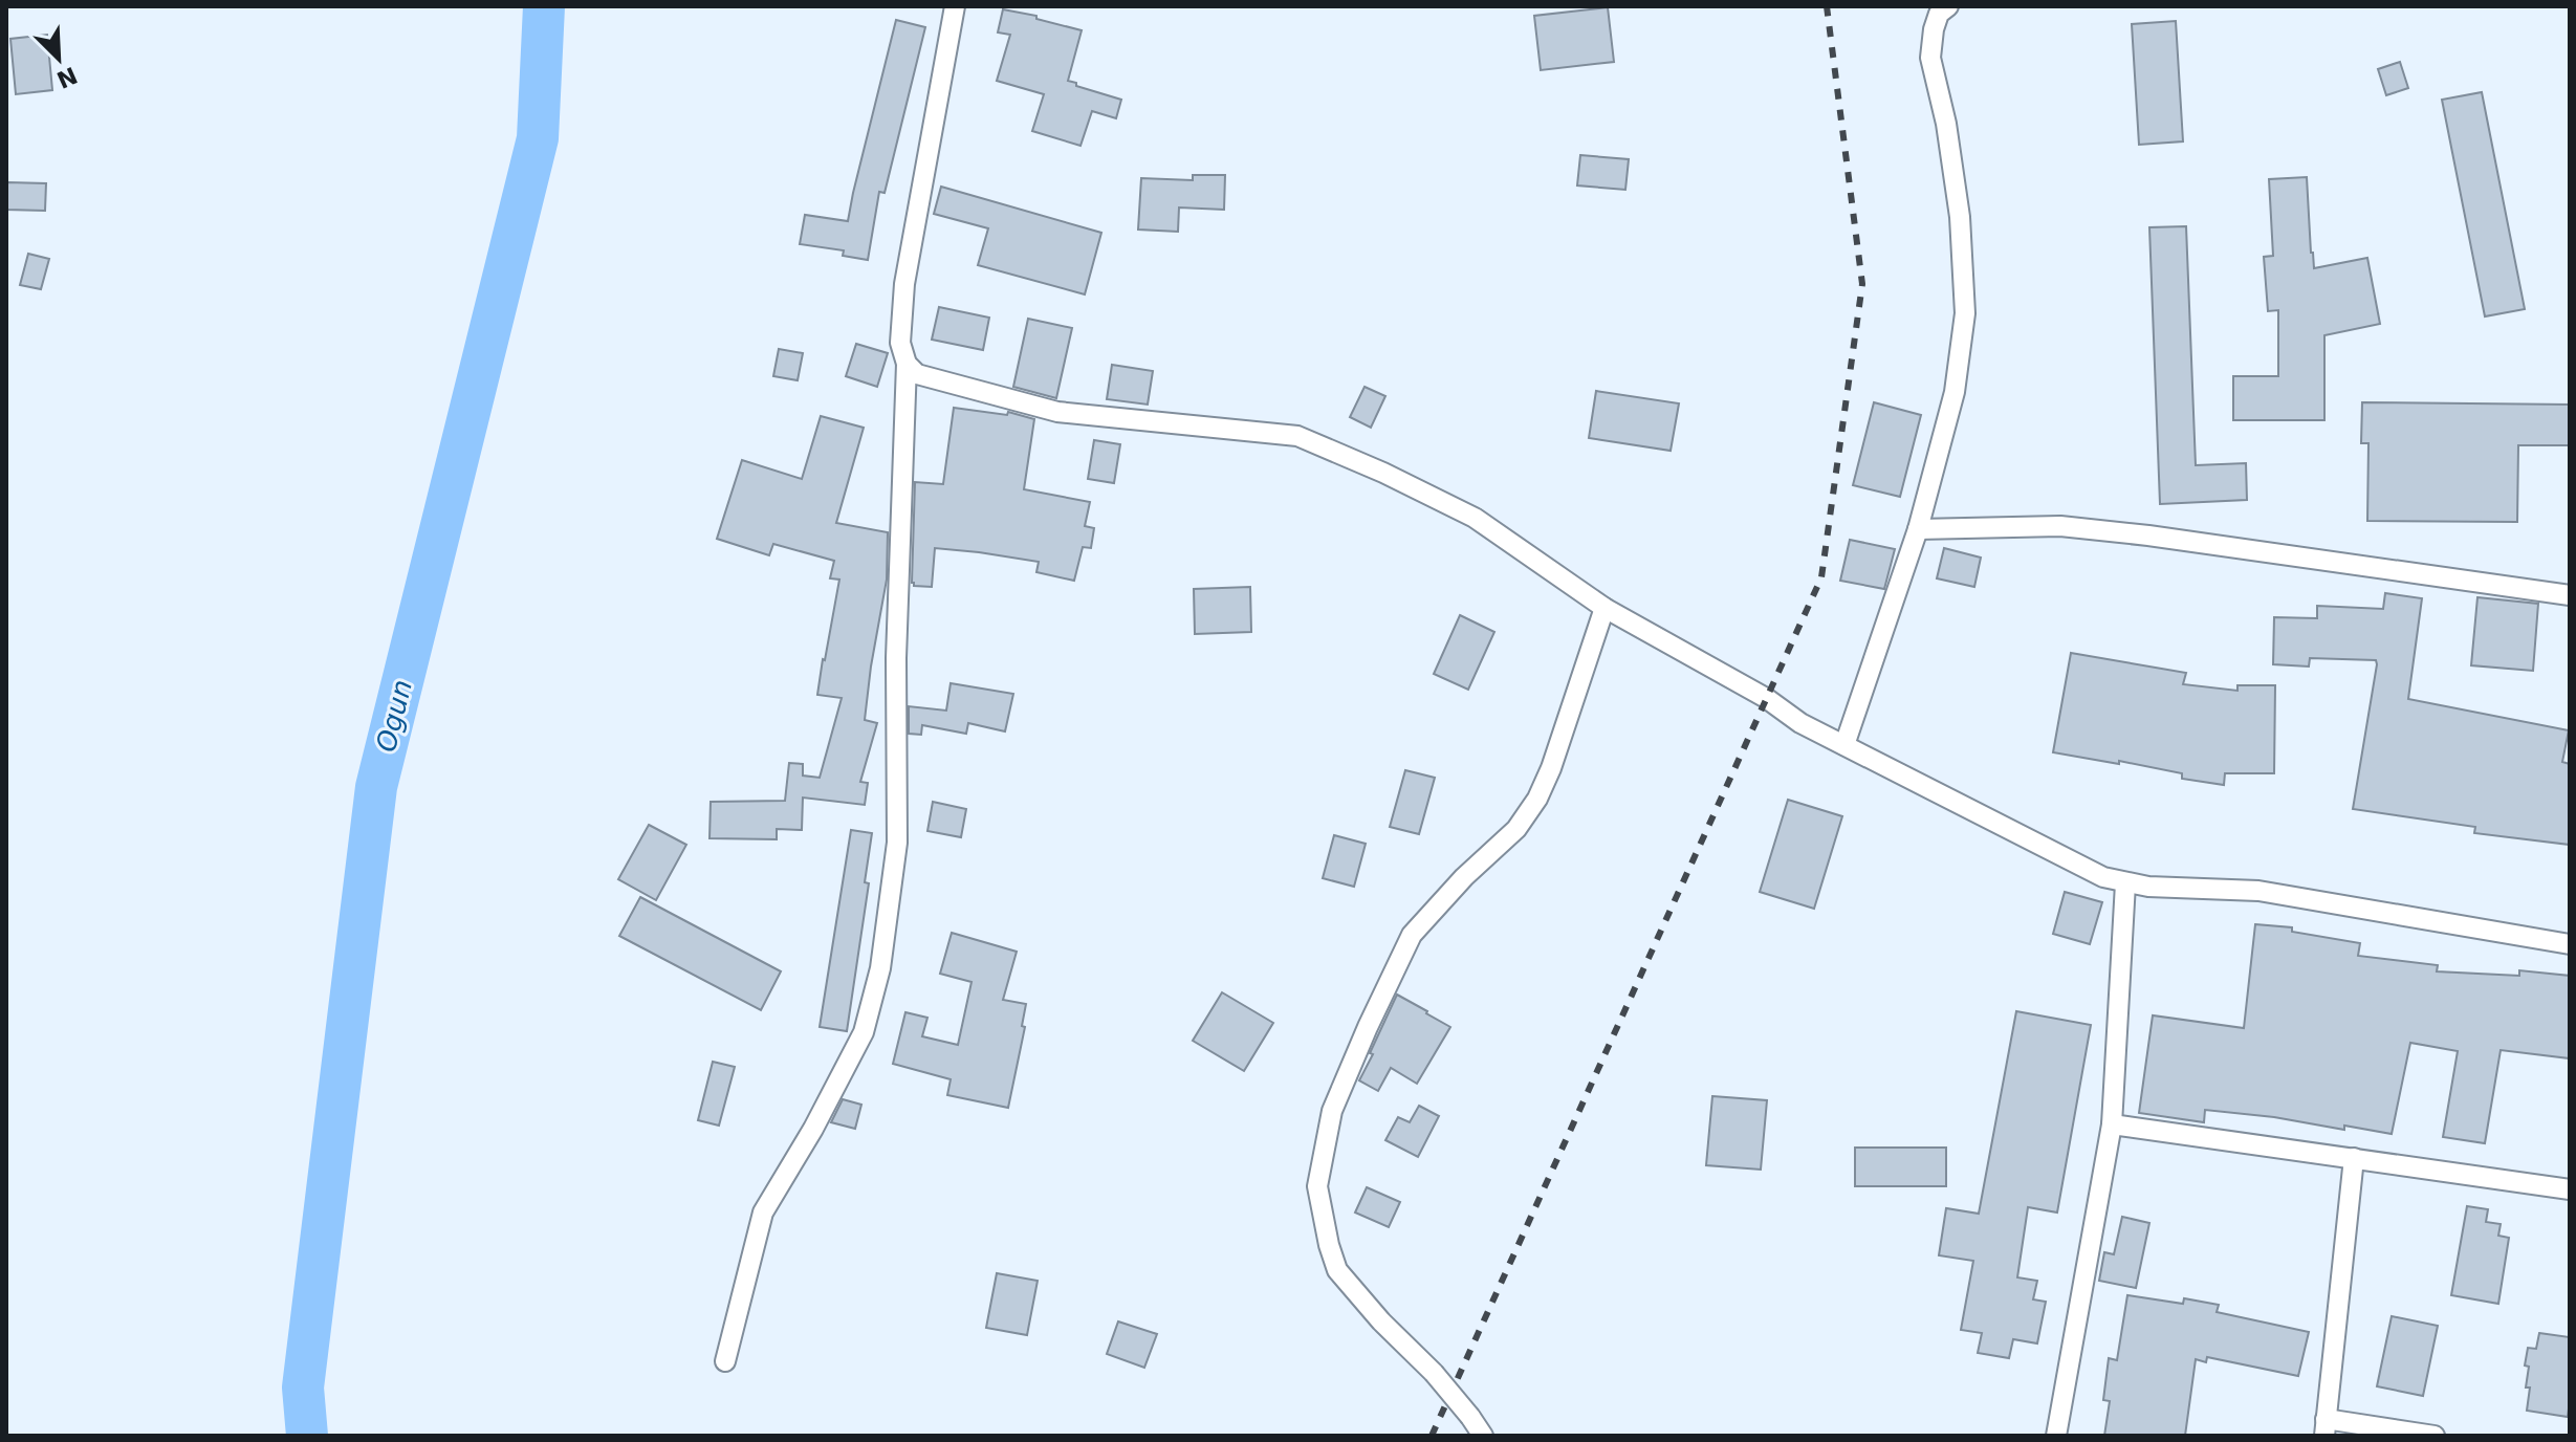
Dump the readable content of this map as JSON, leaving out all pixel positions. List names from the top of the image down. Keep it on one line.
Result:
{"water":["Ogun"],"north":"bottom right"}
